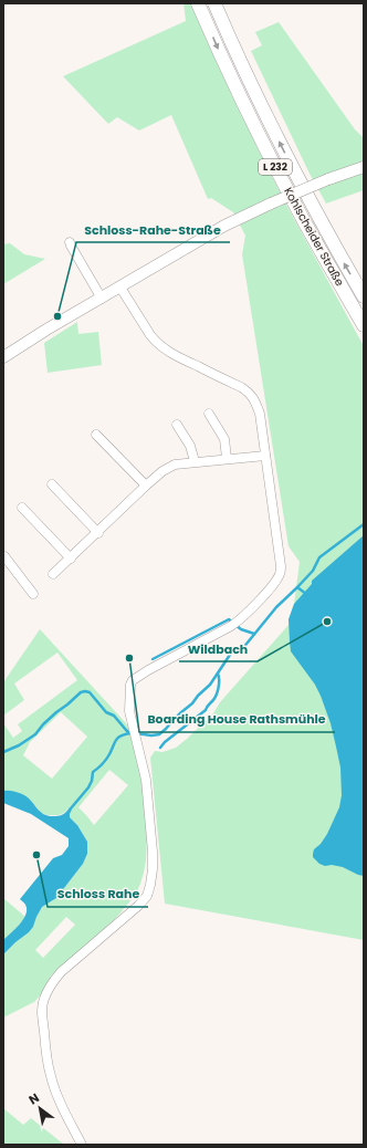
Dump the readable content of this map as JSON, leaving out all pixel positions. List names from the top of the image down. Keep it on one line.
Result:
{"streets":{"main road":["L 232","Kohlscheider Straße"]},"places":["Schloss-Rahe-Straße","Wildbach","Boarding House Rathsmühle","Schloss Rahe"],"north":"top left"}
